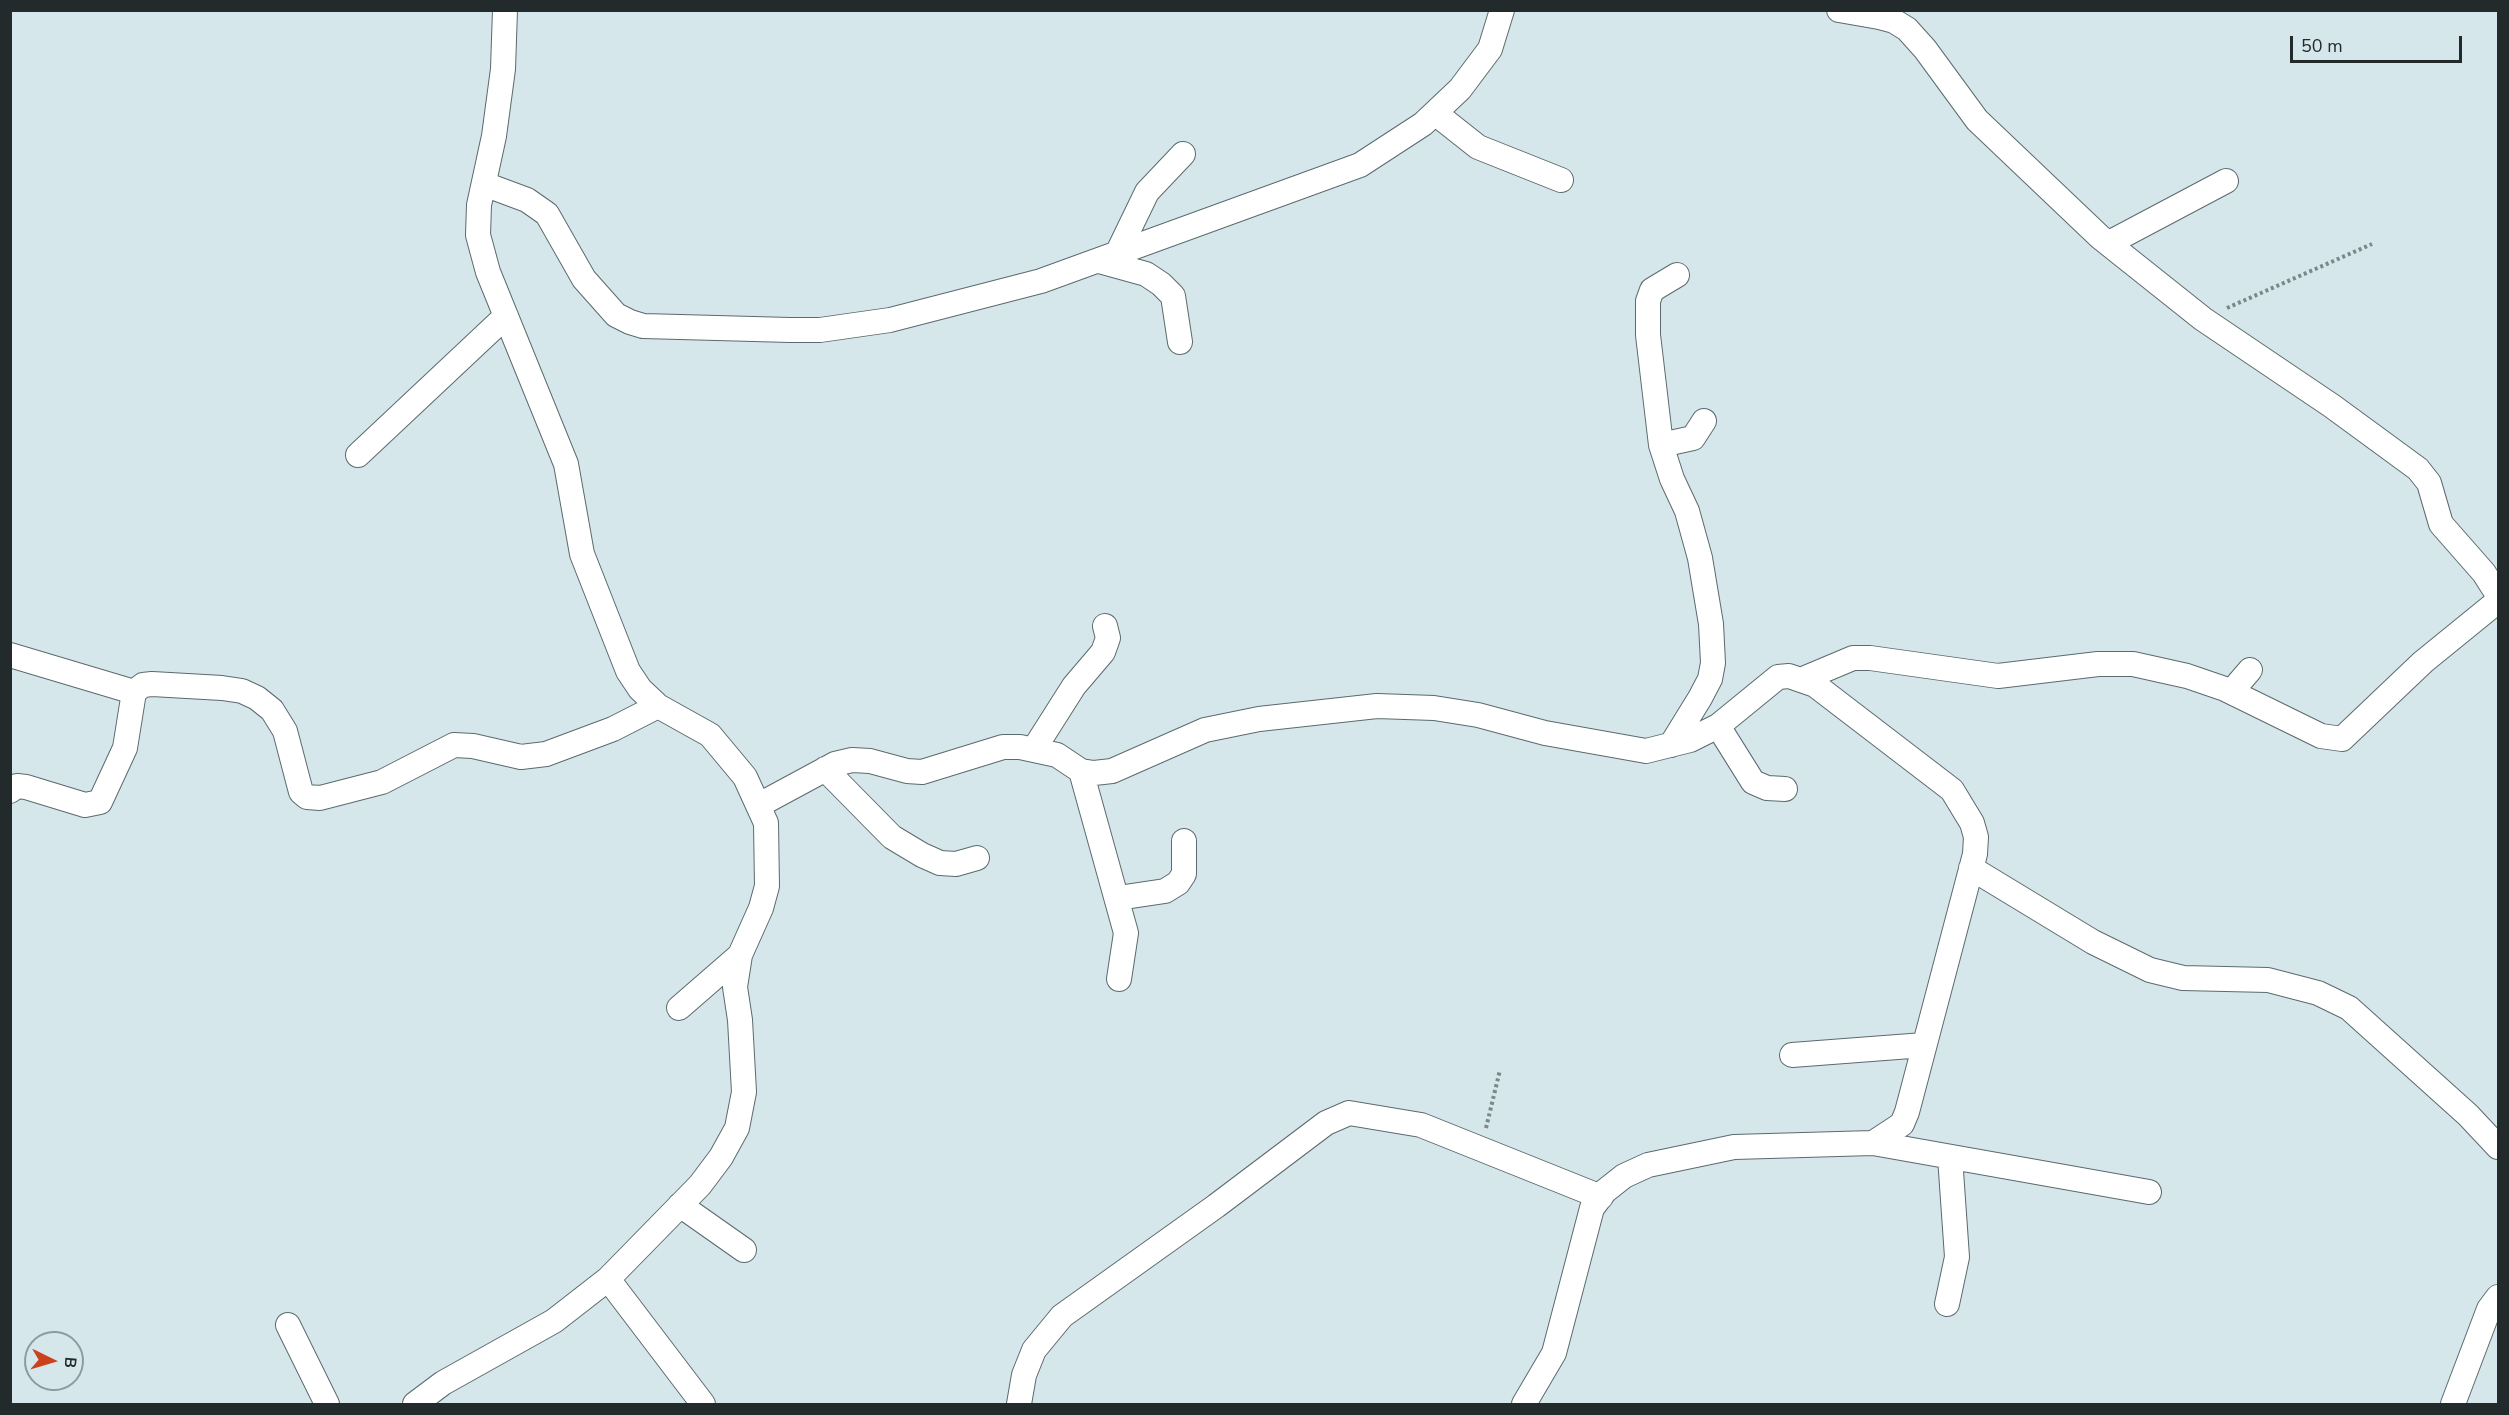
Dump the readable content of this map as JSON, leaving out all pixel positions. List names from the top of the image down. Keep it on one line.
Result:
{"scale_bar":"50 m","north":"right"}
